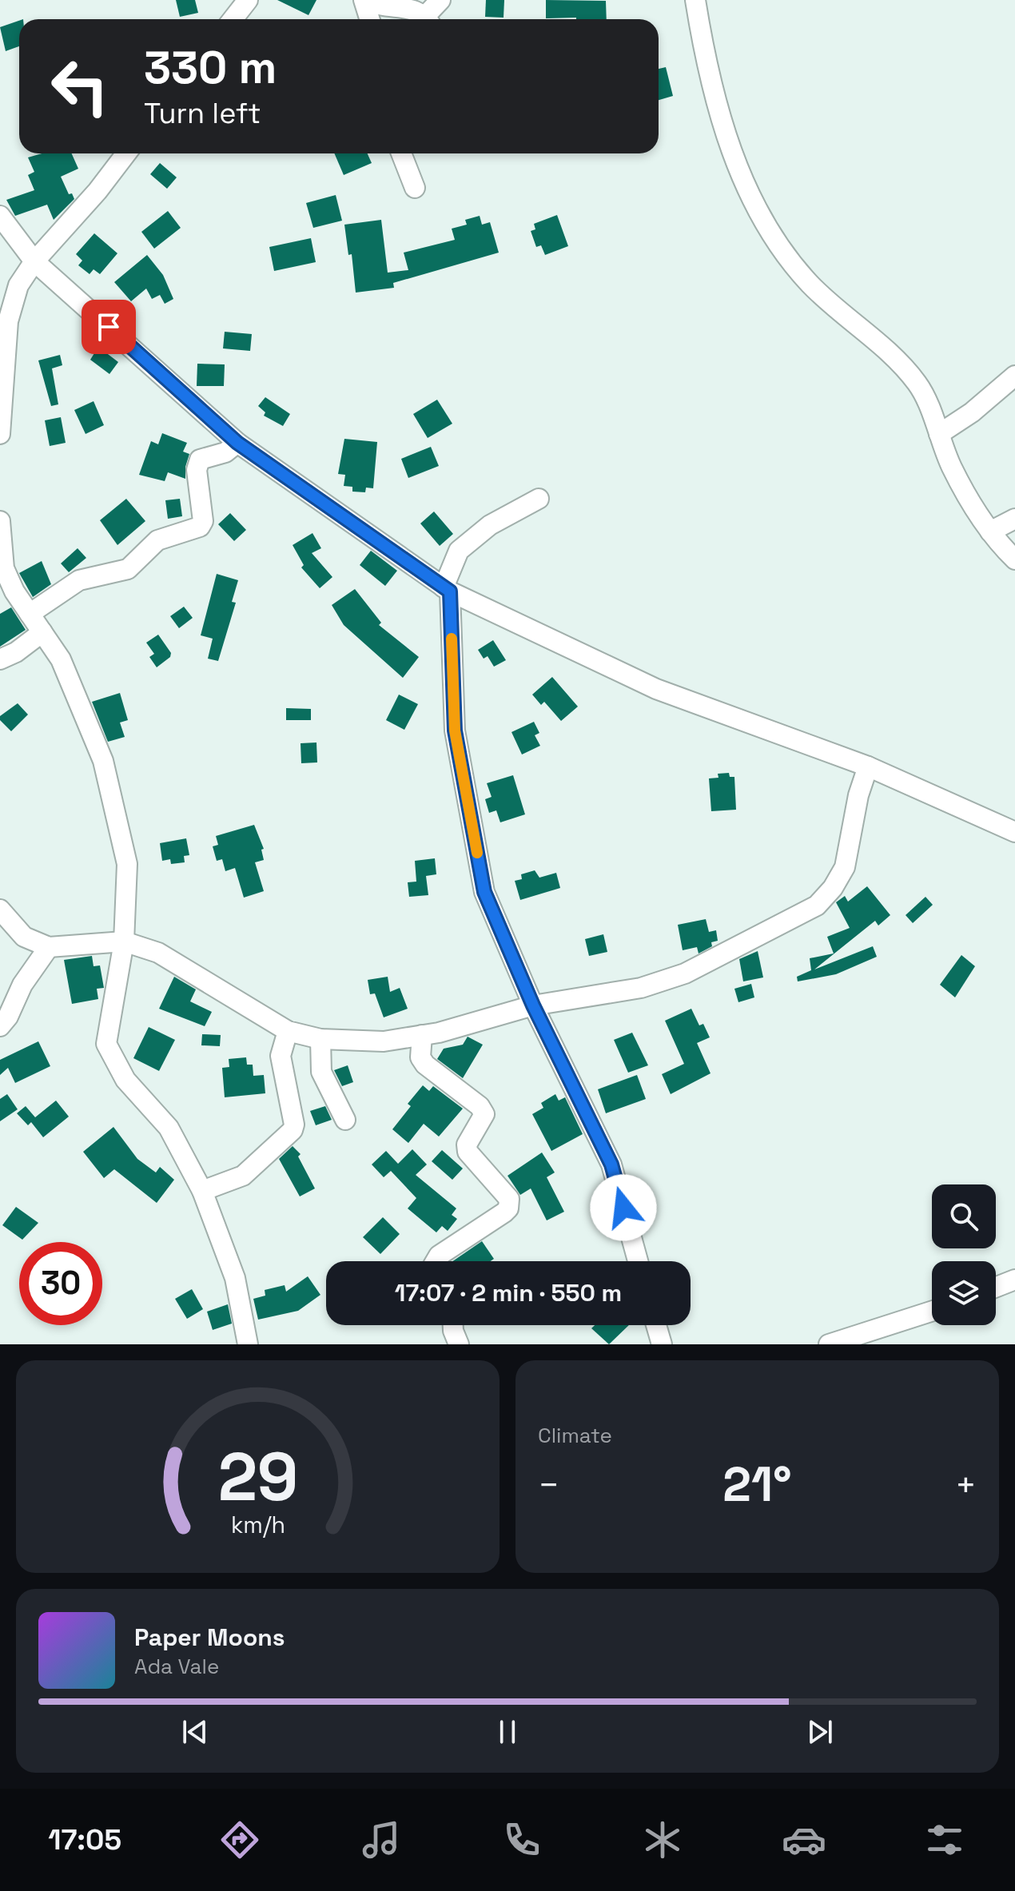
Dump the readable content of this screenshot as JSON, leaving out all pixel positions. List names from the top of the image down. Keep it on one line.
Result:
{"page":{"turn":["330 m","Turn left"],"limit":"30","trip":"17:07 · 2 min · 550 m","tile":"Climate","heat":["−","21°","+"],"song":["Paper Moons","Ada Vale"],"tabs":"17:05","gauge":["29","km/h"]}}
